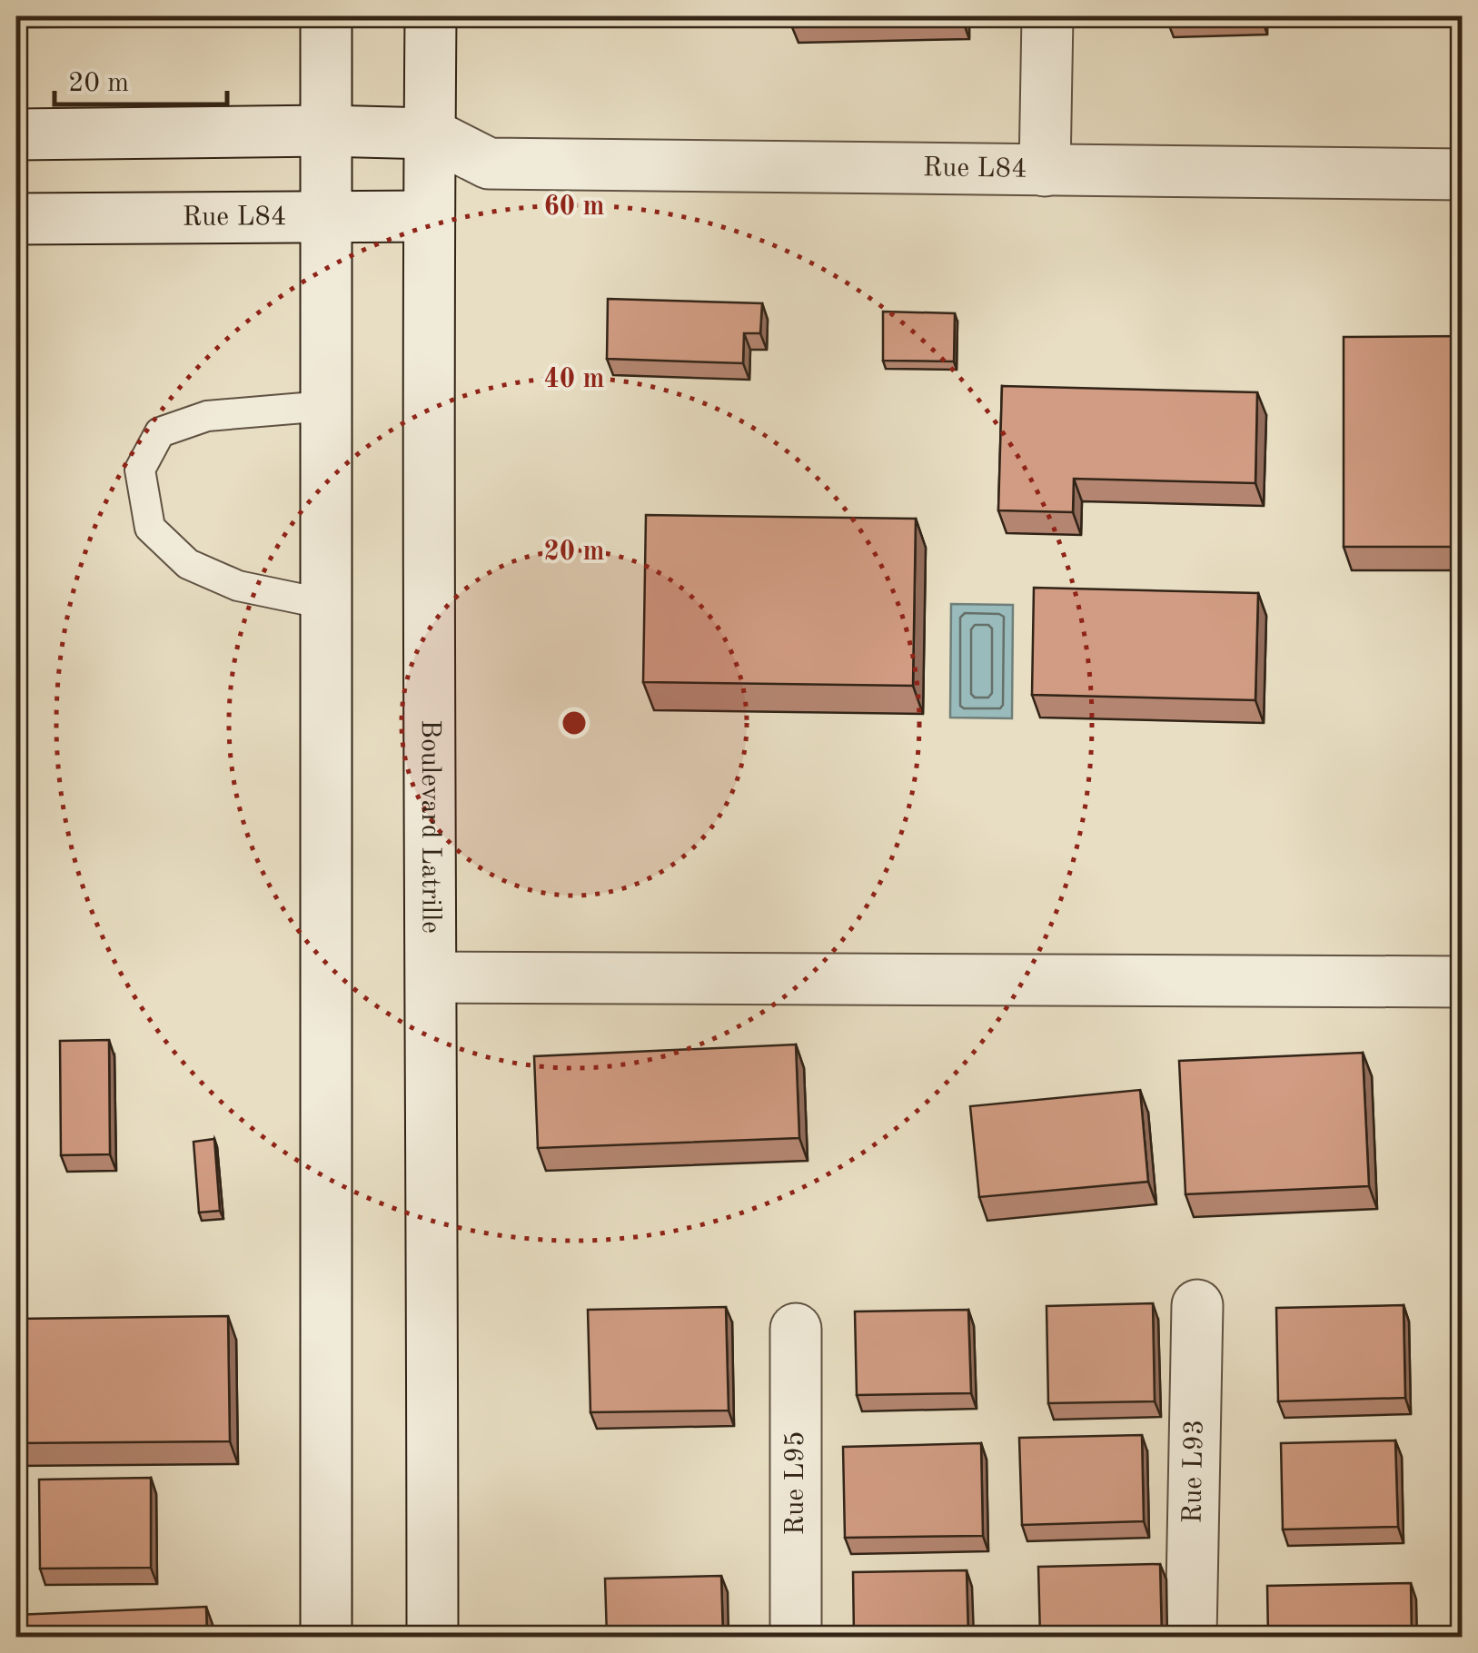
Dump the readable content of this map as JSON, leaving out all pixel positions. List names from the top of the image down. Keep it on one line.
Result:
{"streets":{"main road":["Rue L84","Boulevard Latrille","Rue L93","Rue L95"]},"crossings":[["Rue L84","Boulevard Latrille"]],"scale_bar":"20 m","rings":["60 m","40 m","20 m"]}
